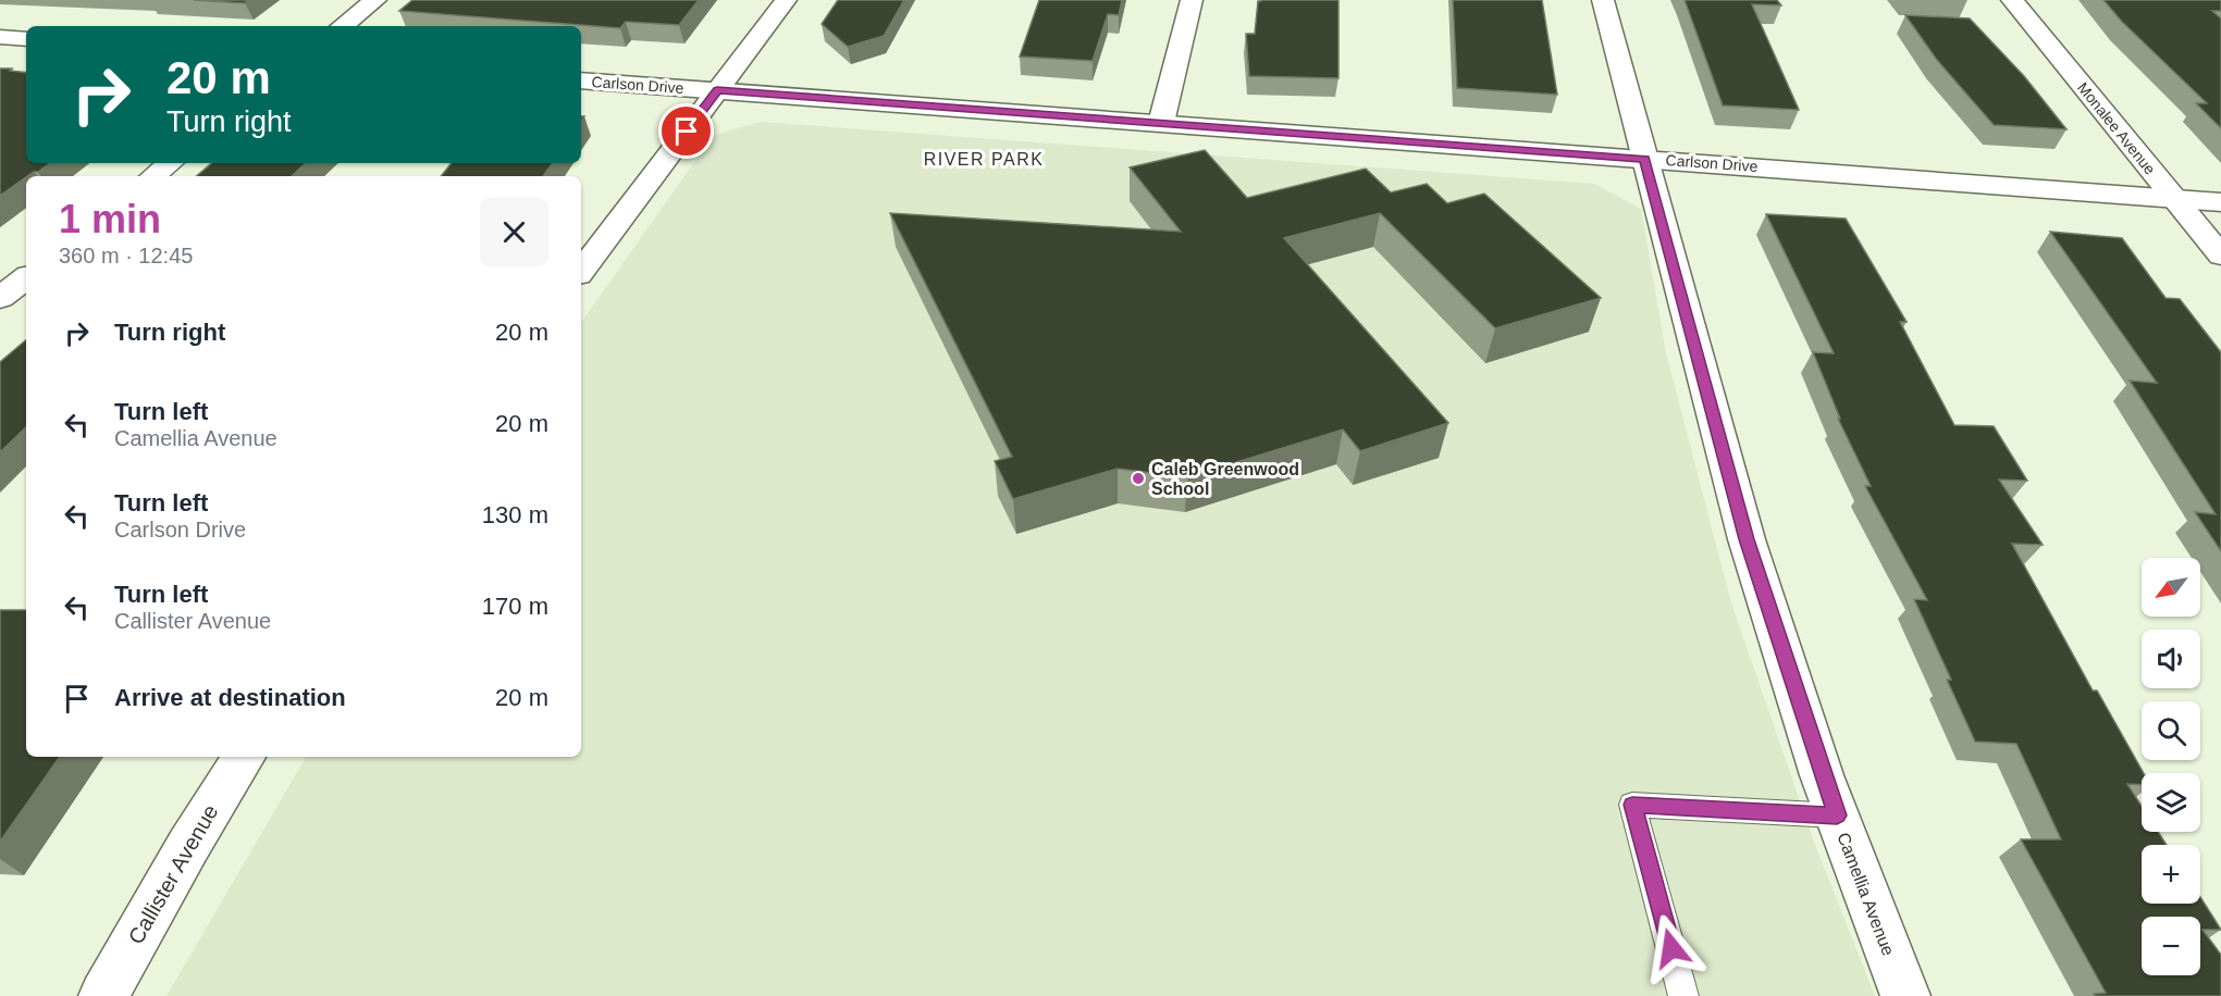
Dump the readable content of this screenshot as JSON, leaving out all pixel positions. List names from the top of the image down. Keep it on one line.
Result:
{"streets":{"street":["Carlson Drive","Monalee Avenue","Callister Avenue","Camellia Avenue"]},"crossings":[["Carlson Drive","Monalee Avenue"],["Carlson Drive","Camellia Avenue"]],"districts":["RIVER PARK"],"places":["Caleb Greenwood School"],"north":"bottom left","page":{"turn":["20 m","Turn right"],"heading":["1 min","360 m · 12:45"],"list":[{"name":"Turn right","value":"20 m"},{"name":"Turn left","note":"Camellia Avenue","value":"20 m"},{"name":"Turn left","note":"Carlson Drive","value":"130 m"},{"name":"Turn left","note":"Callister Avenue","value":"170 m"},{"name":"Arrive at destination","value":"20 m"}],"map_buttons":["+","−"]}}
